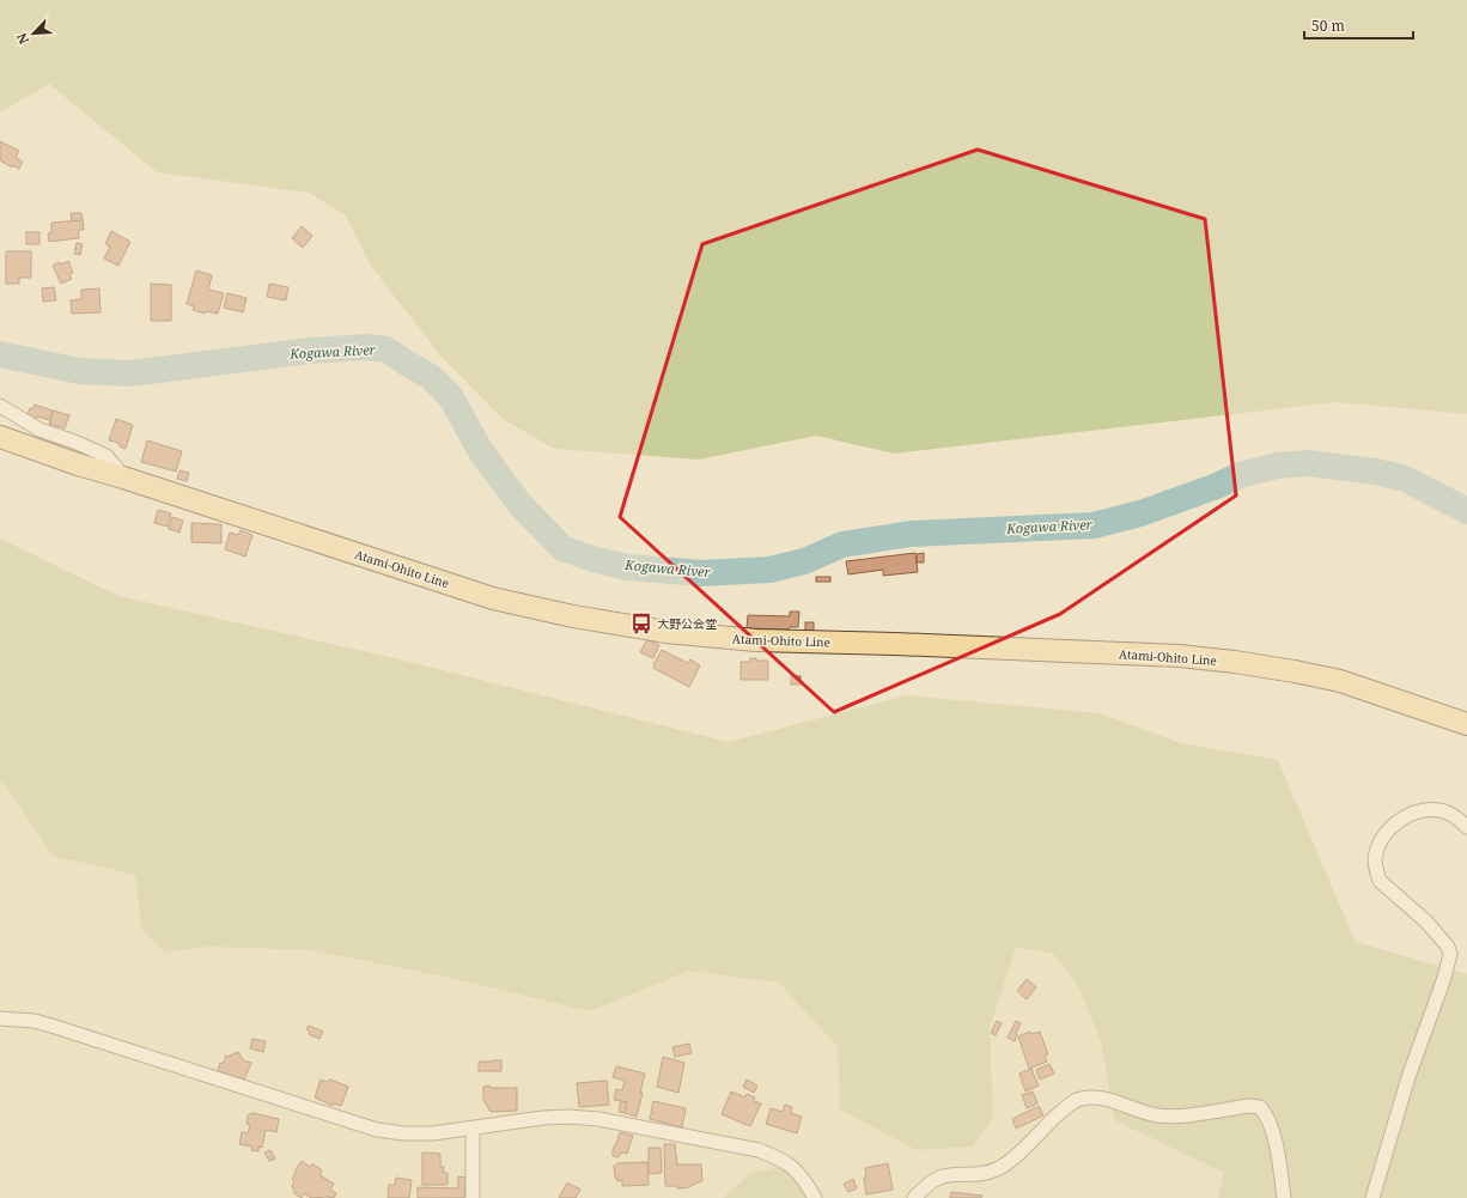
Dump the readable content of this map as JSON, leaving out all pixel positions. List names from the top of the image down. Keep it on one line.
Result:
{"streets":{"main road":["Atami-Ohito Line"]},"water":["Kogawa River"],"places":{"bus stop":["大野公会堂"]},"scale_bar":"50 m","north":"bottom left"}
